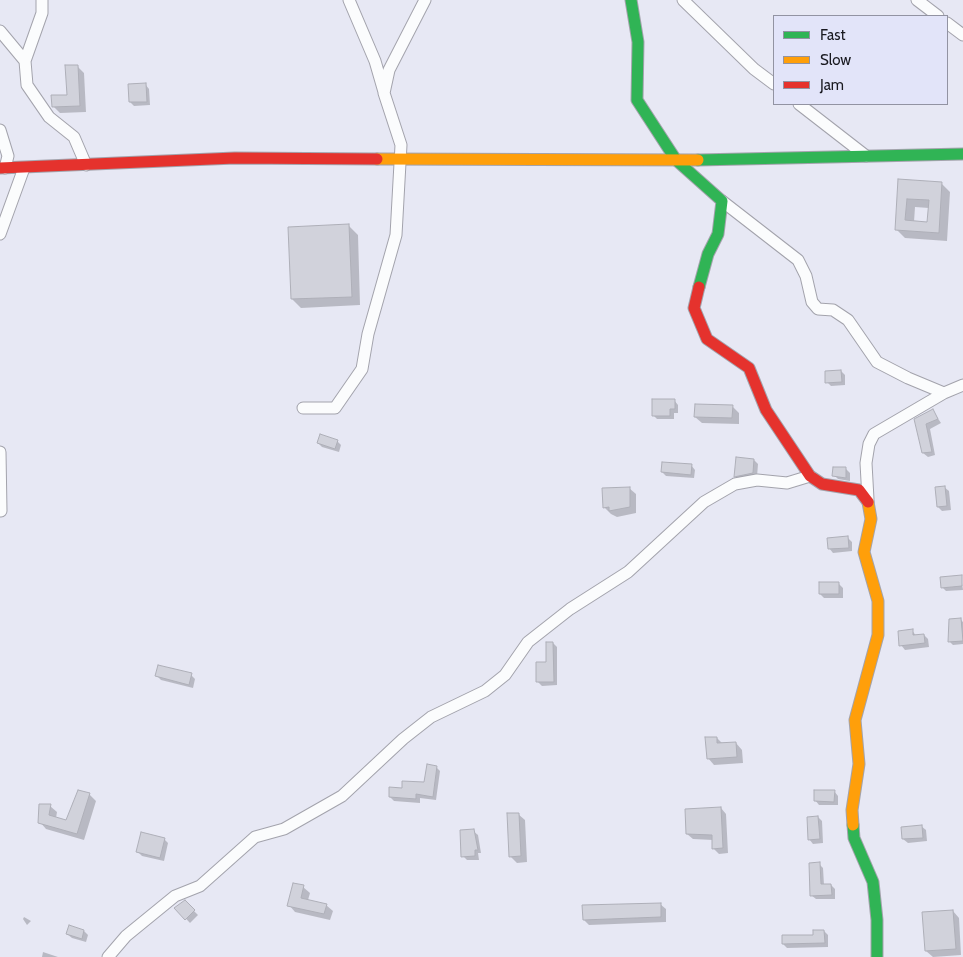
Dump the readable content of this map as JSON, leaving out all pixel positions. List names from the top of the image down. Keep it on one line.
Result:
{"legend":["Fast","Slow","Jam"]}
